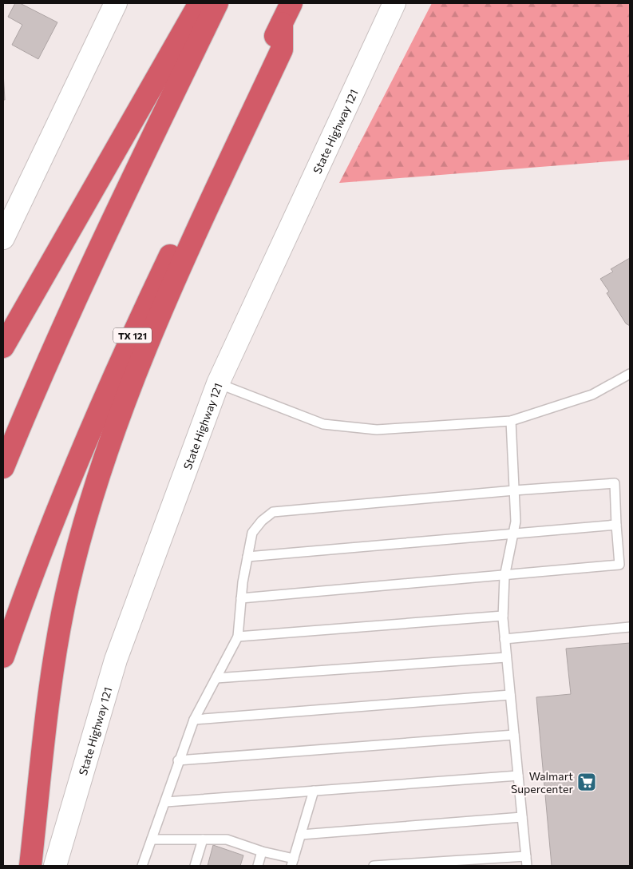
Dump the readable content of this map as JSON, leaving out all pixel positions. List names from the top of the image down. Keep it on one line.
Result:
{"streets":{"highway":["TX 121"],"main road":["State Highway 121"]},"places":{"supermarket":["Walmart Supercenter"]}}
